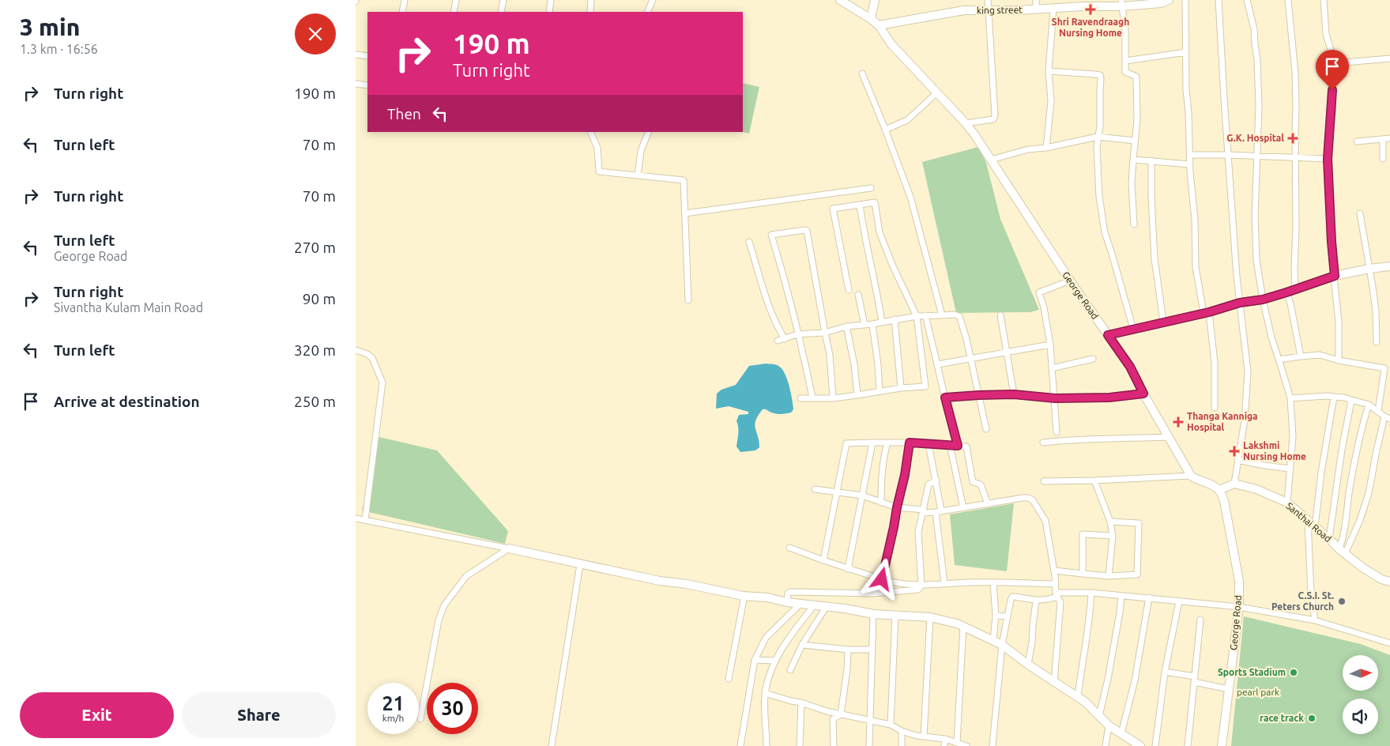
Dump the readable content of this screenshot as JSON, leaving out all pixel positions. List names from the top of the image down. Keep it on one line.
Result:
{"streets":{"street":["king street","George Road","Santhai Road"]},"crossings":[["king street","George Road"]],"parks":["pearl park"],"places":{"health":["Shri Ravendraagh Nursing Home","G.K. Hospital","Thanga Kanniga Hospital","Lakshmi Nursing Home"],"other":["C.S.I. St. Peters Church","Sports Stadium","race track"]},"north":"right","page":{"heading":["3 min","1.3 km · 16:56"],"turn":["190 m","Turn right"],"list":[{"name":"Turn right","value":"190 m"},{"name":"Turn left","value":"70 m"},{"name":"Turn right","value":"70 m"},{"name":"Turn left","note":"George Road","value":"270 m"},{"name":"Turn right","note":"Sivantha Kulam Main Road","value":"90 m"},{"name":"Turn left","value":"320 m"},{"name":"Arrive at destination","value":"250 m"}],"then":"Then","speed":"21 km/h","limit":"30","buttons":["Exit","Share"]}}
